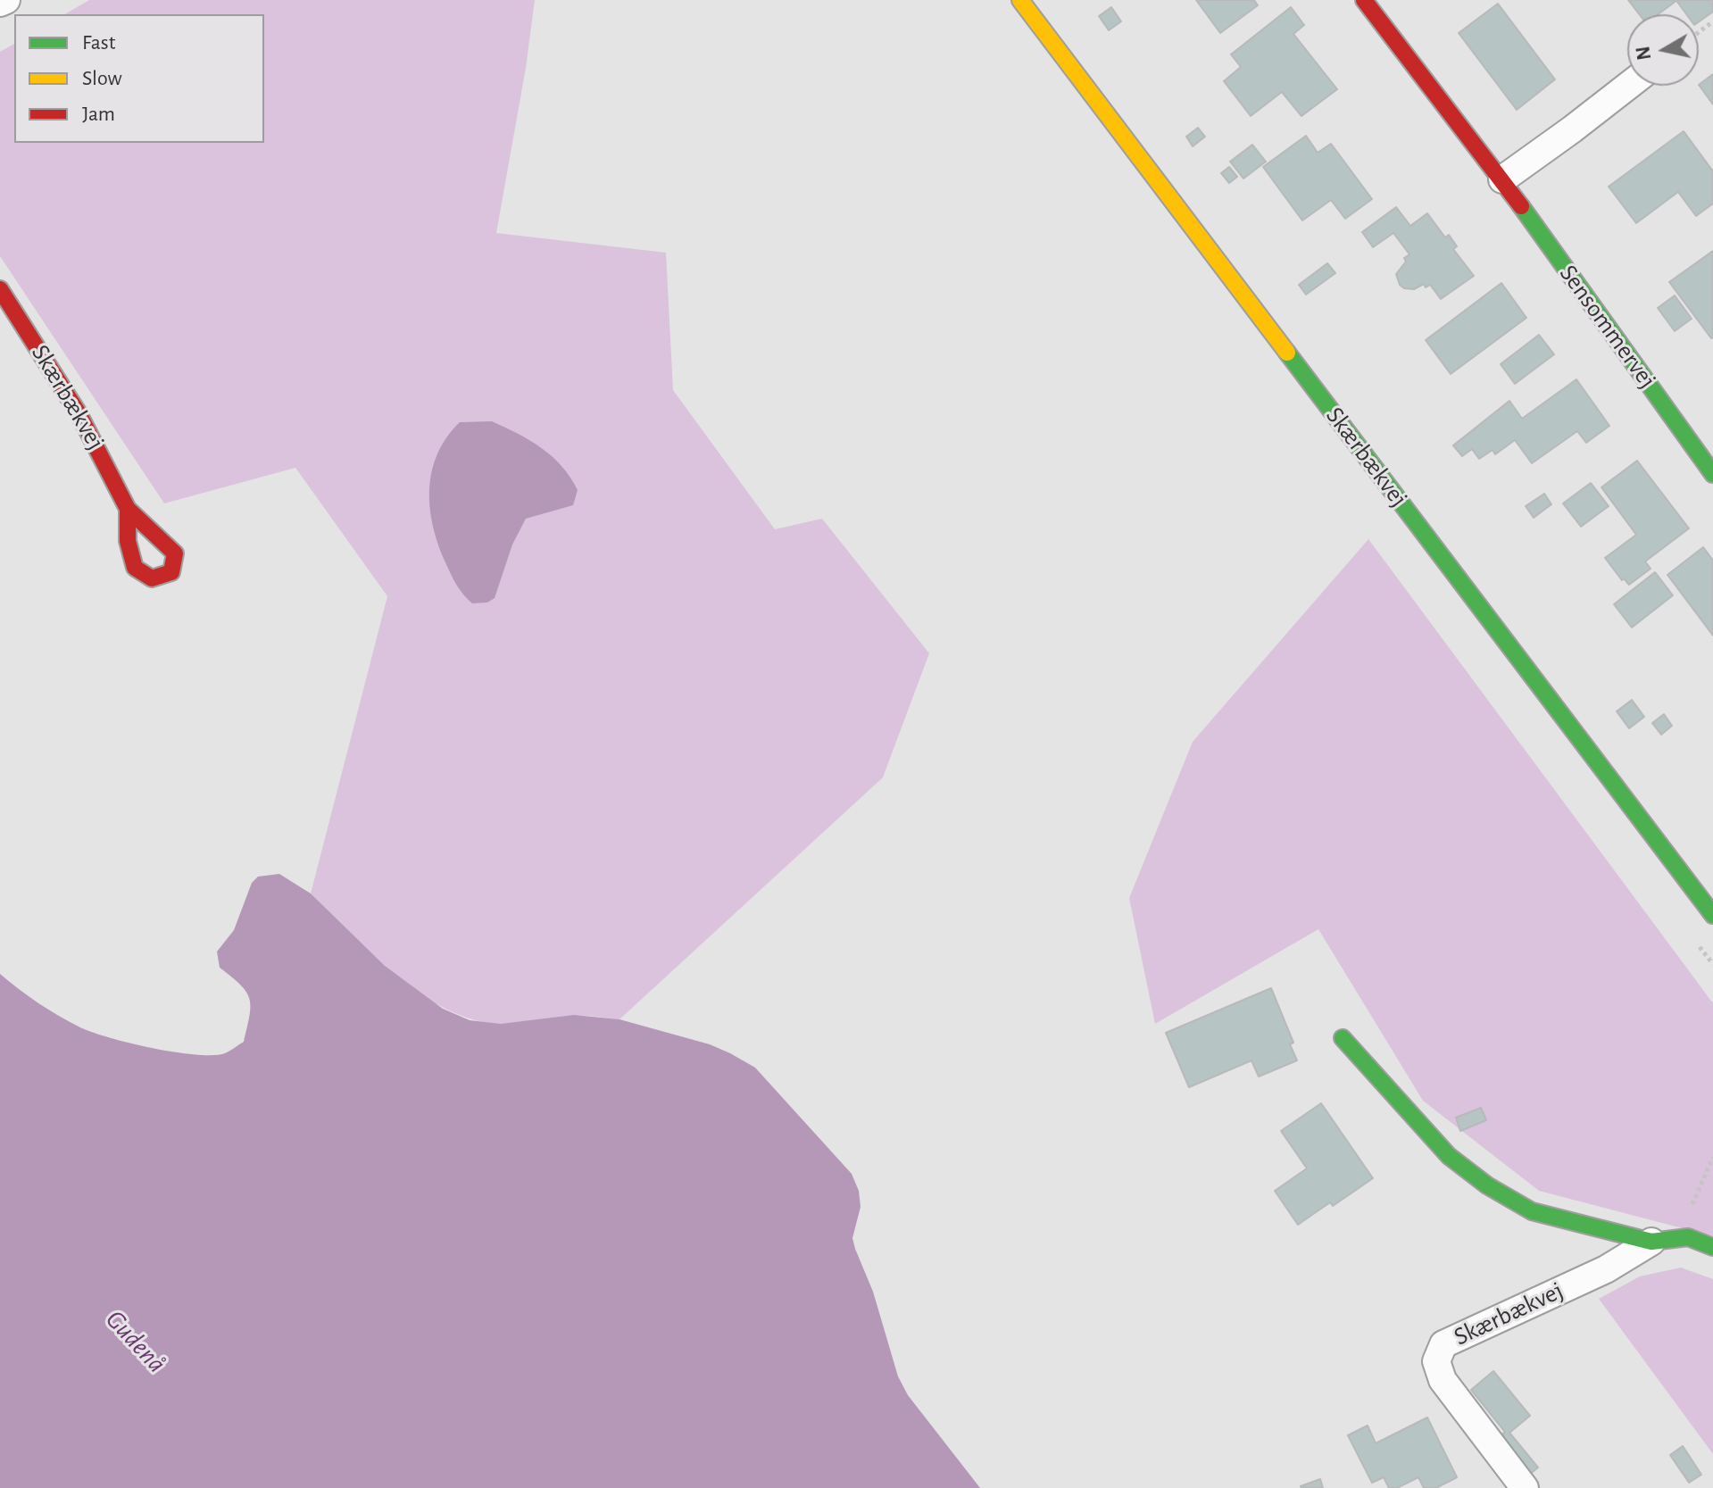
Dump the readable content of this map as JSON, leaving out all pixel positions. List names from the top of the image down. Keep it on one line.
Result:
{"streets":{"street":["Sensommervej","Skærbækvej"]},"water":["Gudenå"],"legend":["Fast","Slow","Jam"],"north":"left"}
